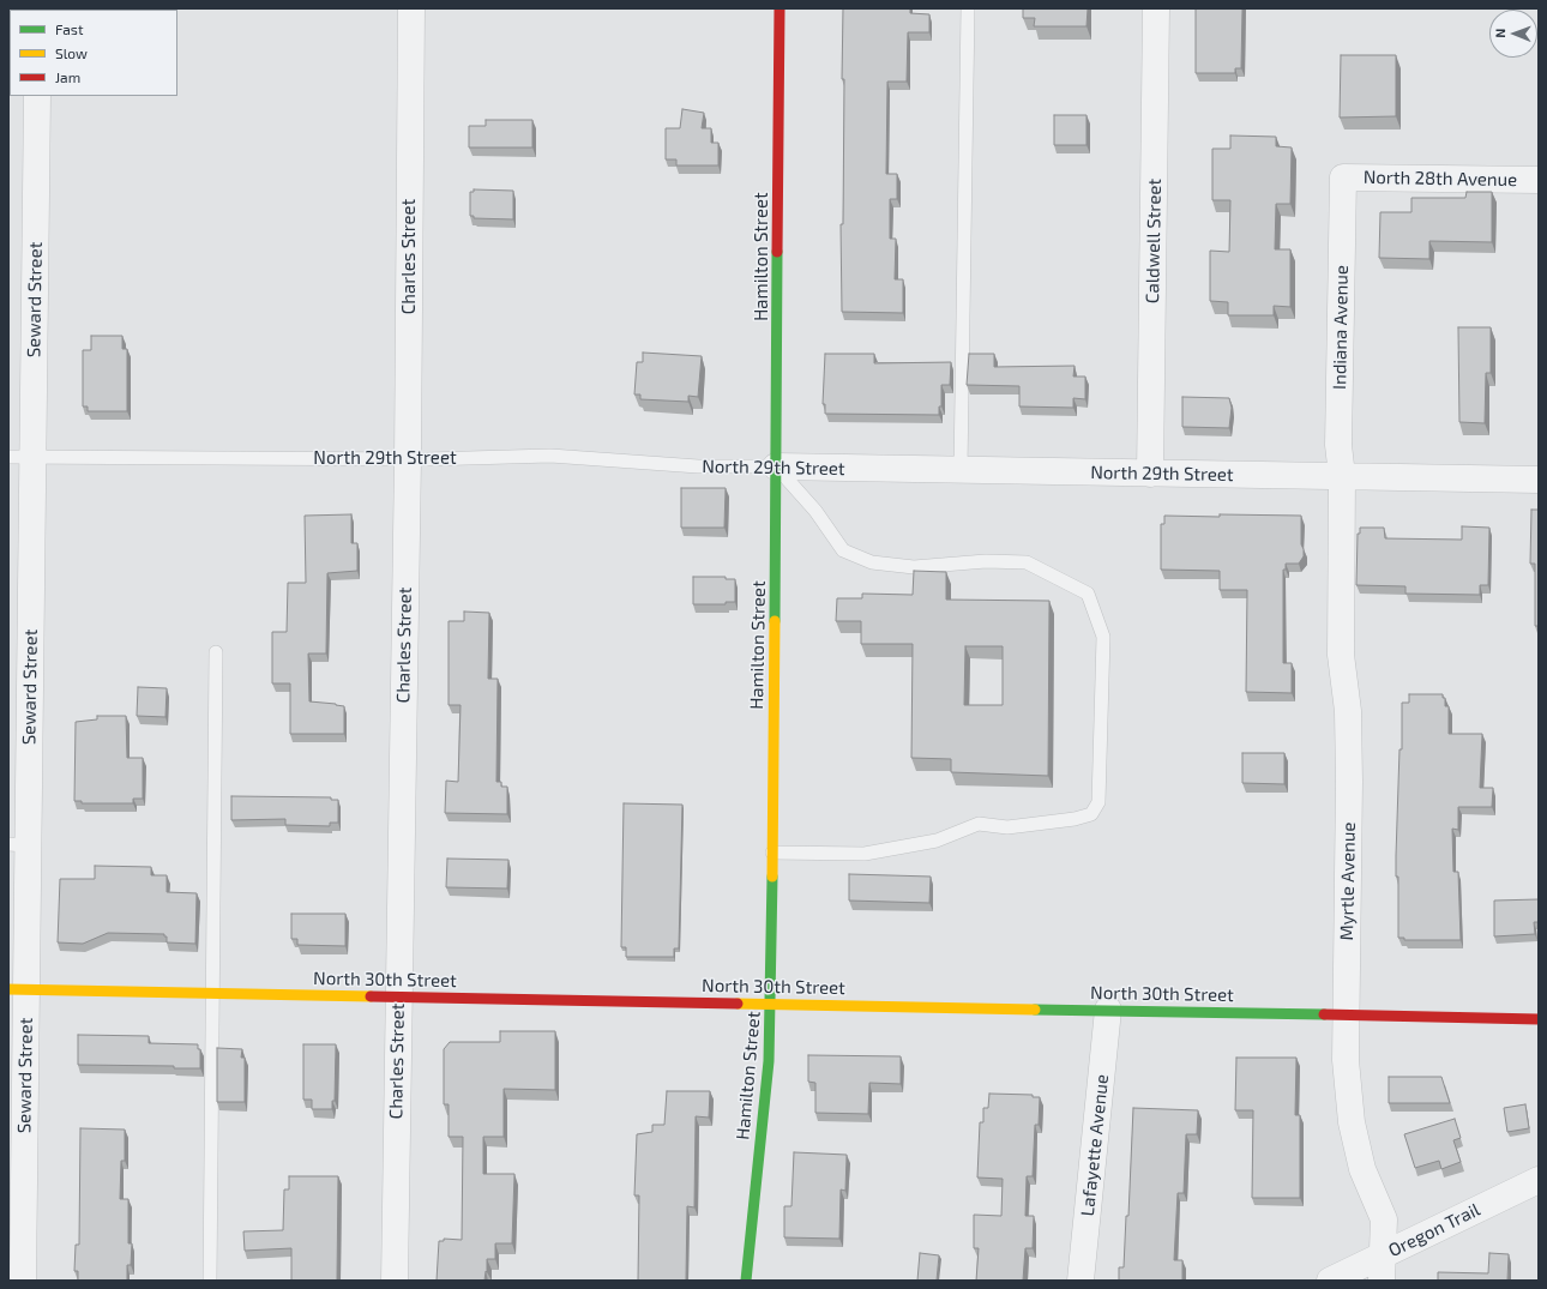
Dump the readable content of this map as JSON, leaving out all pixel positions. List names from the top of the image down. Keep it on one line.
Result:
{"streets":{"main road":["Hamilton Street","North 30th Street"],"street":["North 28th Avenue","Caldwell Street","Charles Street","Seward Street","Indiana Avenue","North 29th Street","Myrtle Avenue","Lafayette Avenue","Oregon Trail"]},"crossings":[["North 28th Avenue","Indiana Avenue"],["Caldwell Street","North 29th Street"],["Charles Street","North 29th Street"],["Charles Street","North 30th Street"],["Hamilton Street","North 29th Street"],["Hamilton Street","North 30th Street"],["Seward Street","North 29th Street"],["Seward Street","North 30th Street"],["Indiana Avenue","North 29th Street"],["Indiana Avenue","Myrtle Avenue"],["North 29th Street","Myrtle Avenue"],["Myrtle Avenue","North 30th Street"],["Myrtle Avenue","Oregon Trail"],["North 30th Street","Lafayette Avenue"]],"legend":["Fast","Slow","Jam"],"north":"left"}
